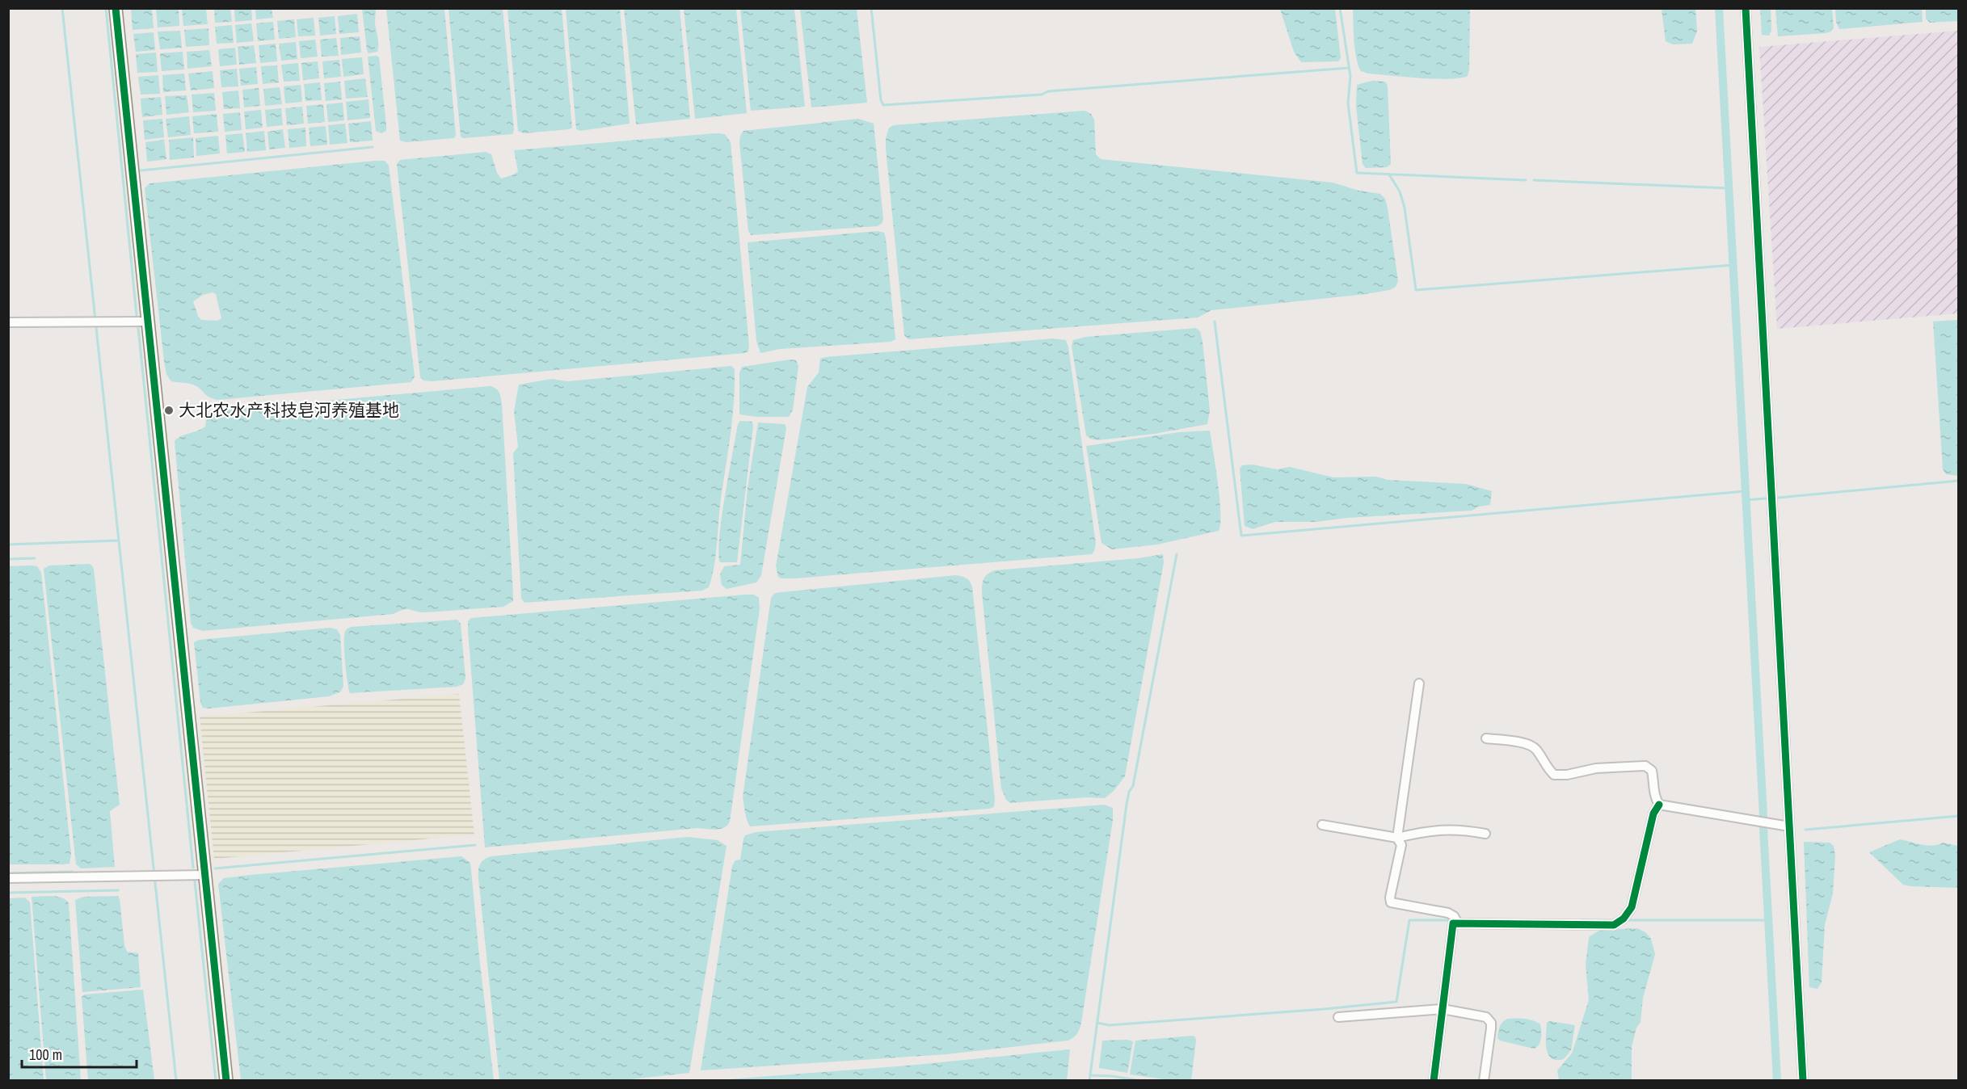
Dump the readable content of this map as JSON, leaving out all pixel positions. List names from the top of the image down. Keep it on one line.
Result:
{"places":["大北农水产科技皂河养殖基地"],"scale_bar":"100 m"}
